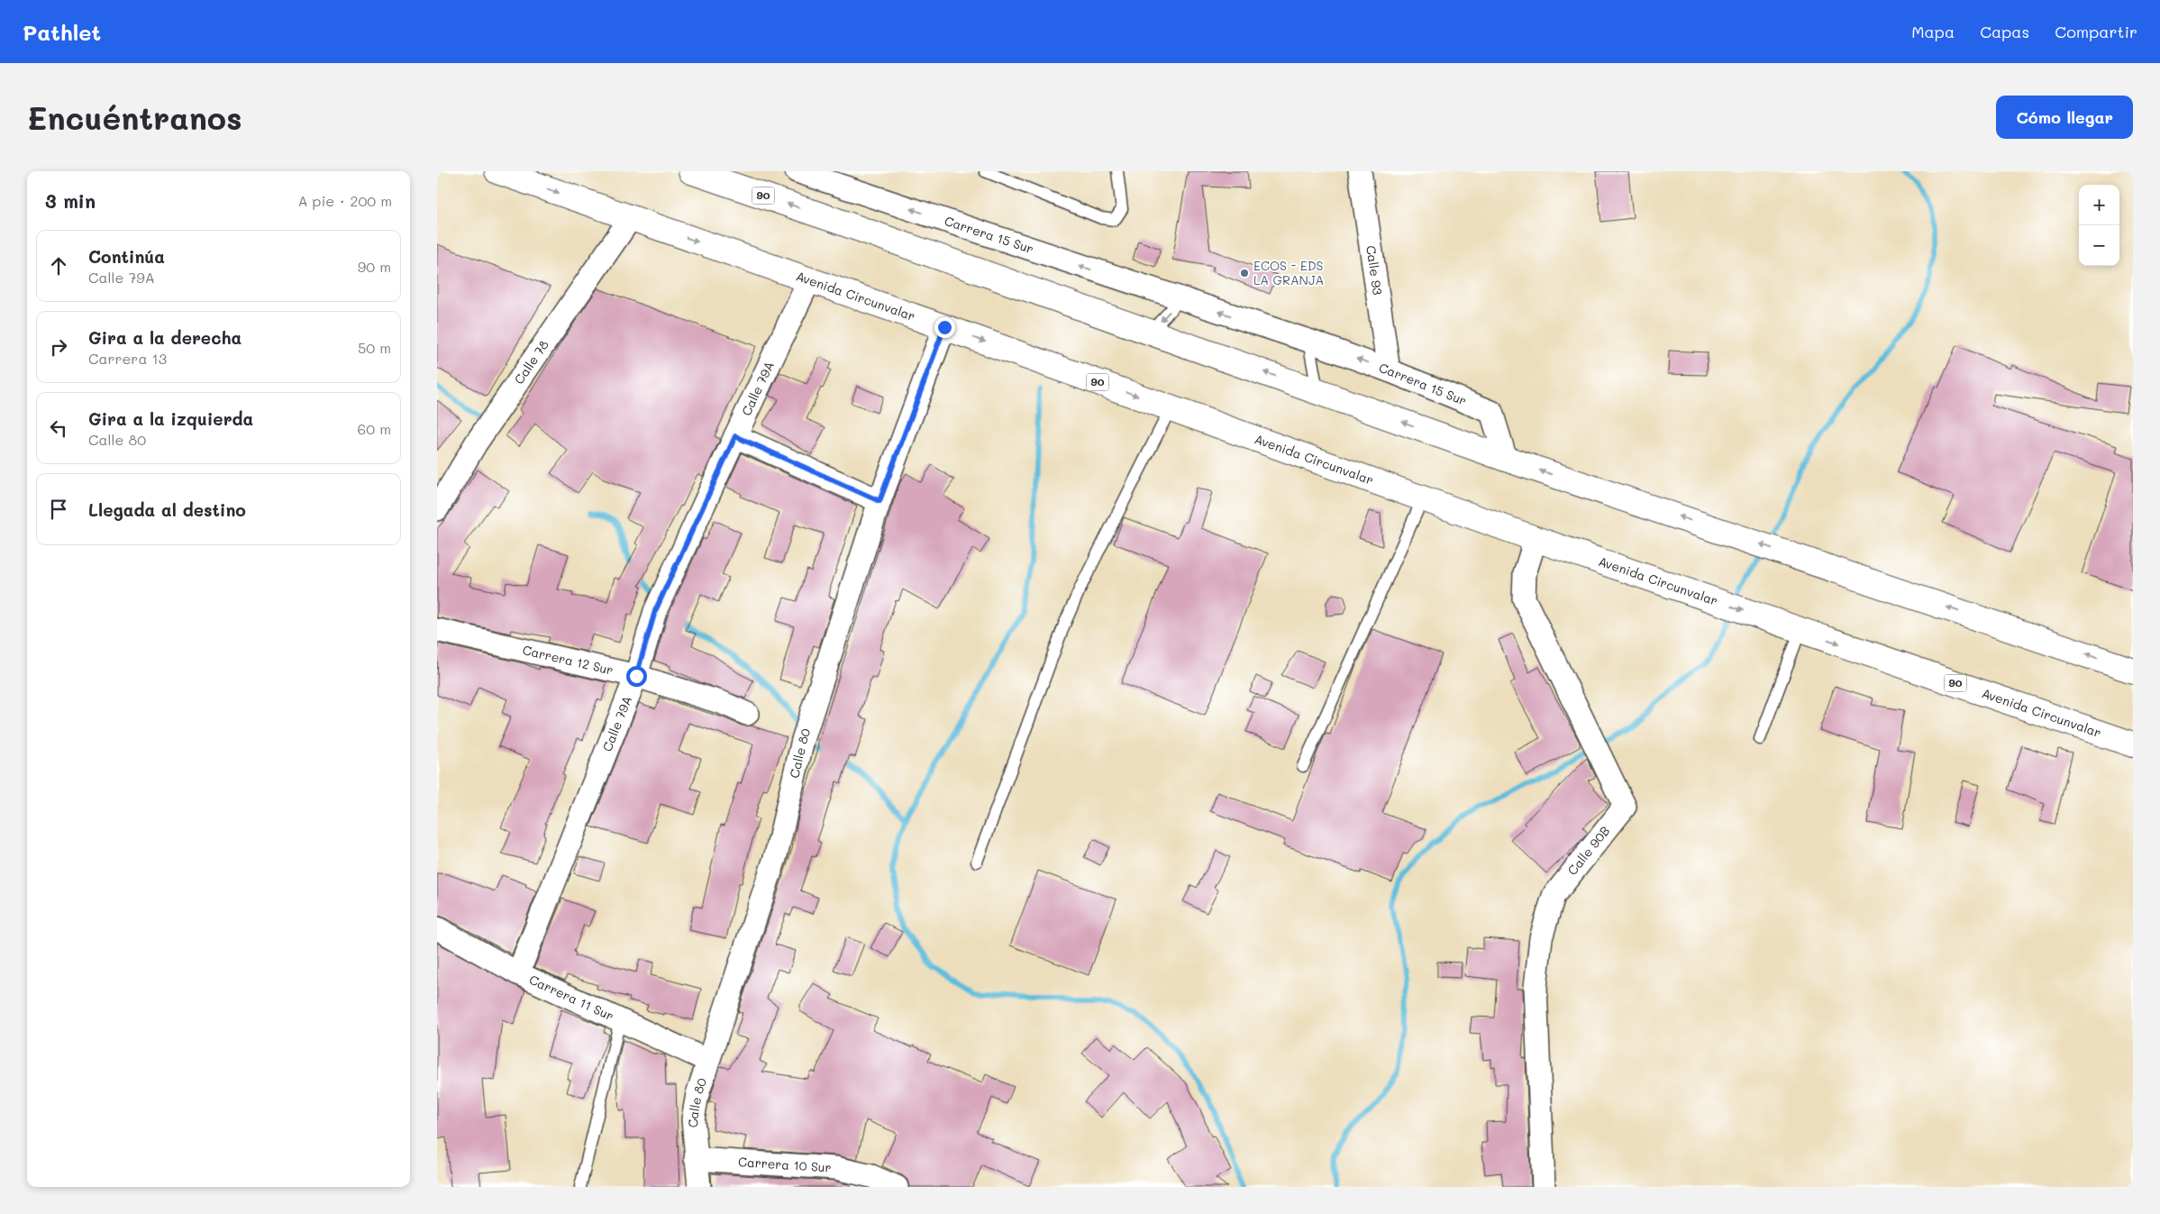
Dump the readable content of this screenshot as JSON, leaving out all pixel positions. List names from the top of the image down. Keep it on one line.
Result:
{"streets":{"highway":["90","Avenida Circunvalar"],"street":["Carrera 15 Sur","Calle 93","Calle 78","Calle 79A","Carrera 12 Sur","Calle 80","Calle 90B","Carrera 11 Sur","Carrera 10 Sur"]},"crossings":[["90","Carrera 15 Sur"],["Carrera 15 Sur","Calle 93"],["Avenida Circunvalar","Calle 78"],["Avenida Circunvalar","Calle 79A"],["Avenida Circunvalar","Calle 80"],["Avenida Circunvalar","Calle 90B"],["Calle 79A","Carrera 12 Sur"],["Calle 79A","Carrera 11 Sur"],["Calle 80","Carrera 11 Sur"],["Calle 80","Carrera 10 Sur"]],"one_way":["Carrera 15 Sur"],"places":["ECOS - EDS LA GRANJA"],"page":{"header":"Pathlet","nav":["Mapa","Capas","Compartir"],"buttons":"Cómo llegar","title":"Encuéntranos","heading":["3 min","A pie · 200 m"],"map_buttons":["+","−"],"list":[["Continúa","Calle 79A","90 m"],["Gira a la derecha","Carrera 13","50 m"],["Gira a la izquierda","Calle 80","60 m"],"Llegada al destino"]}}
